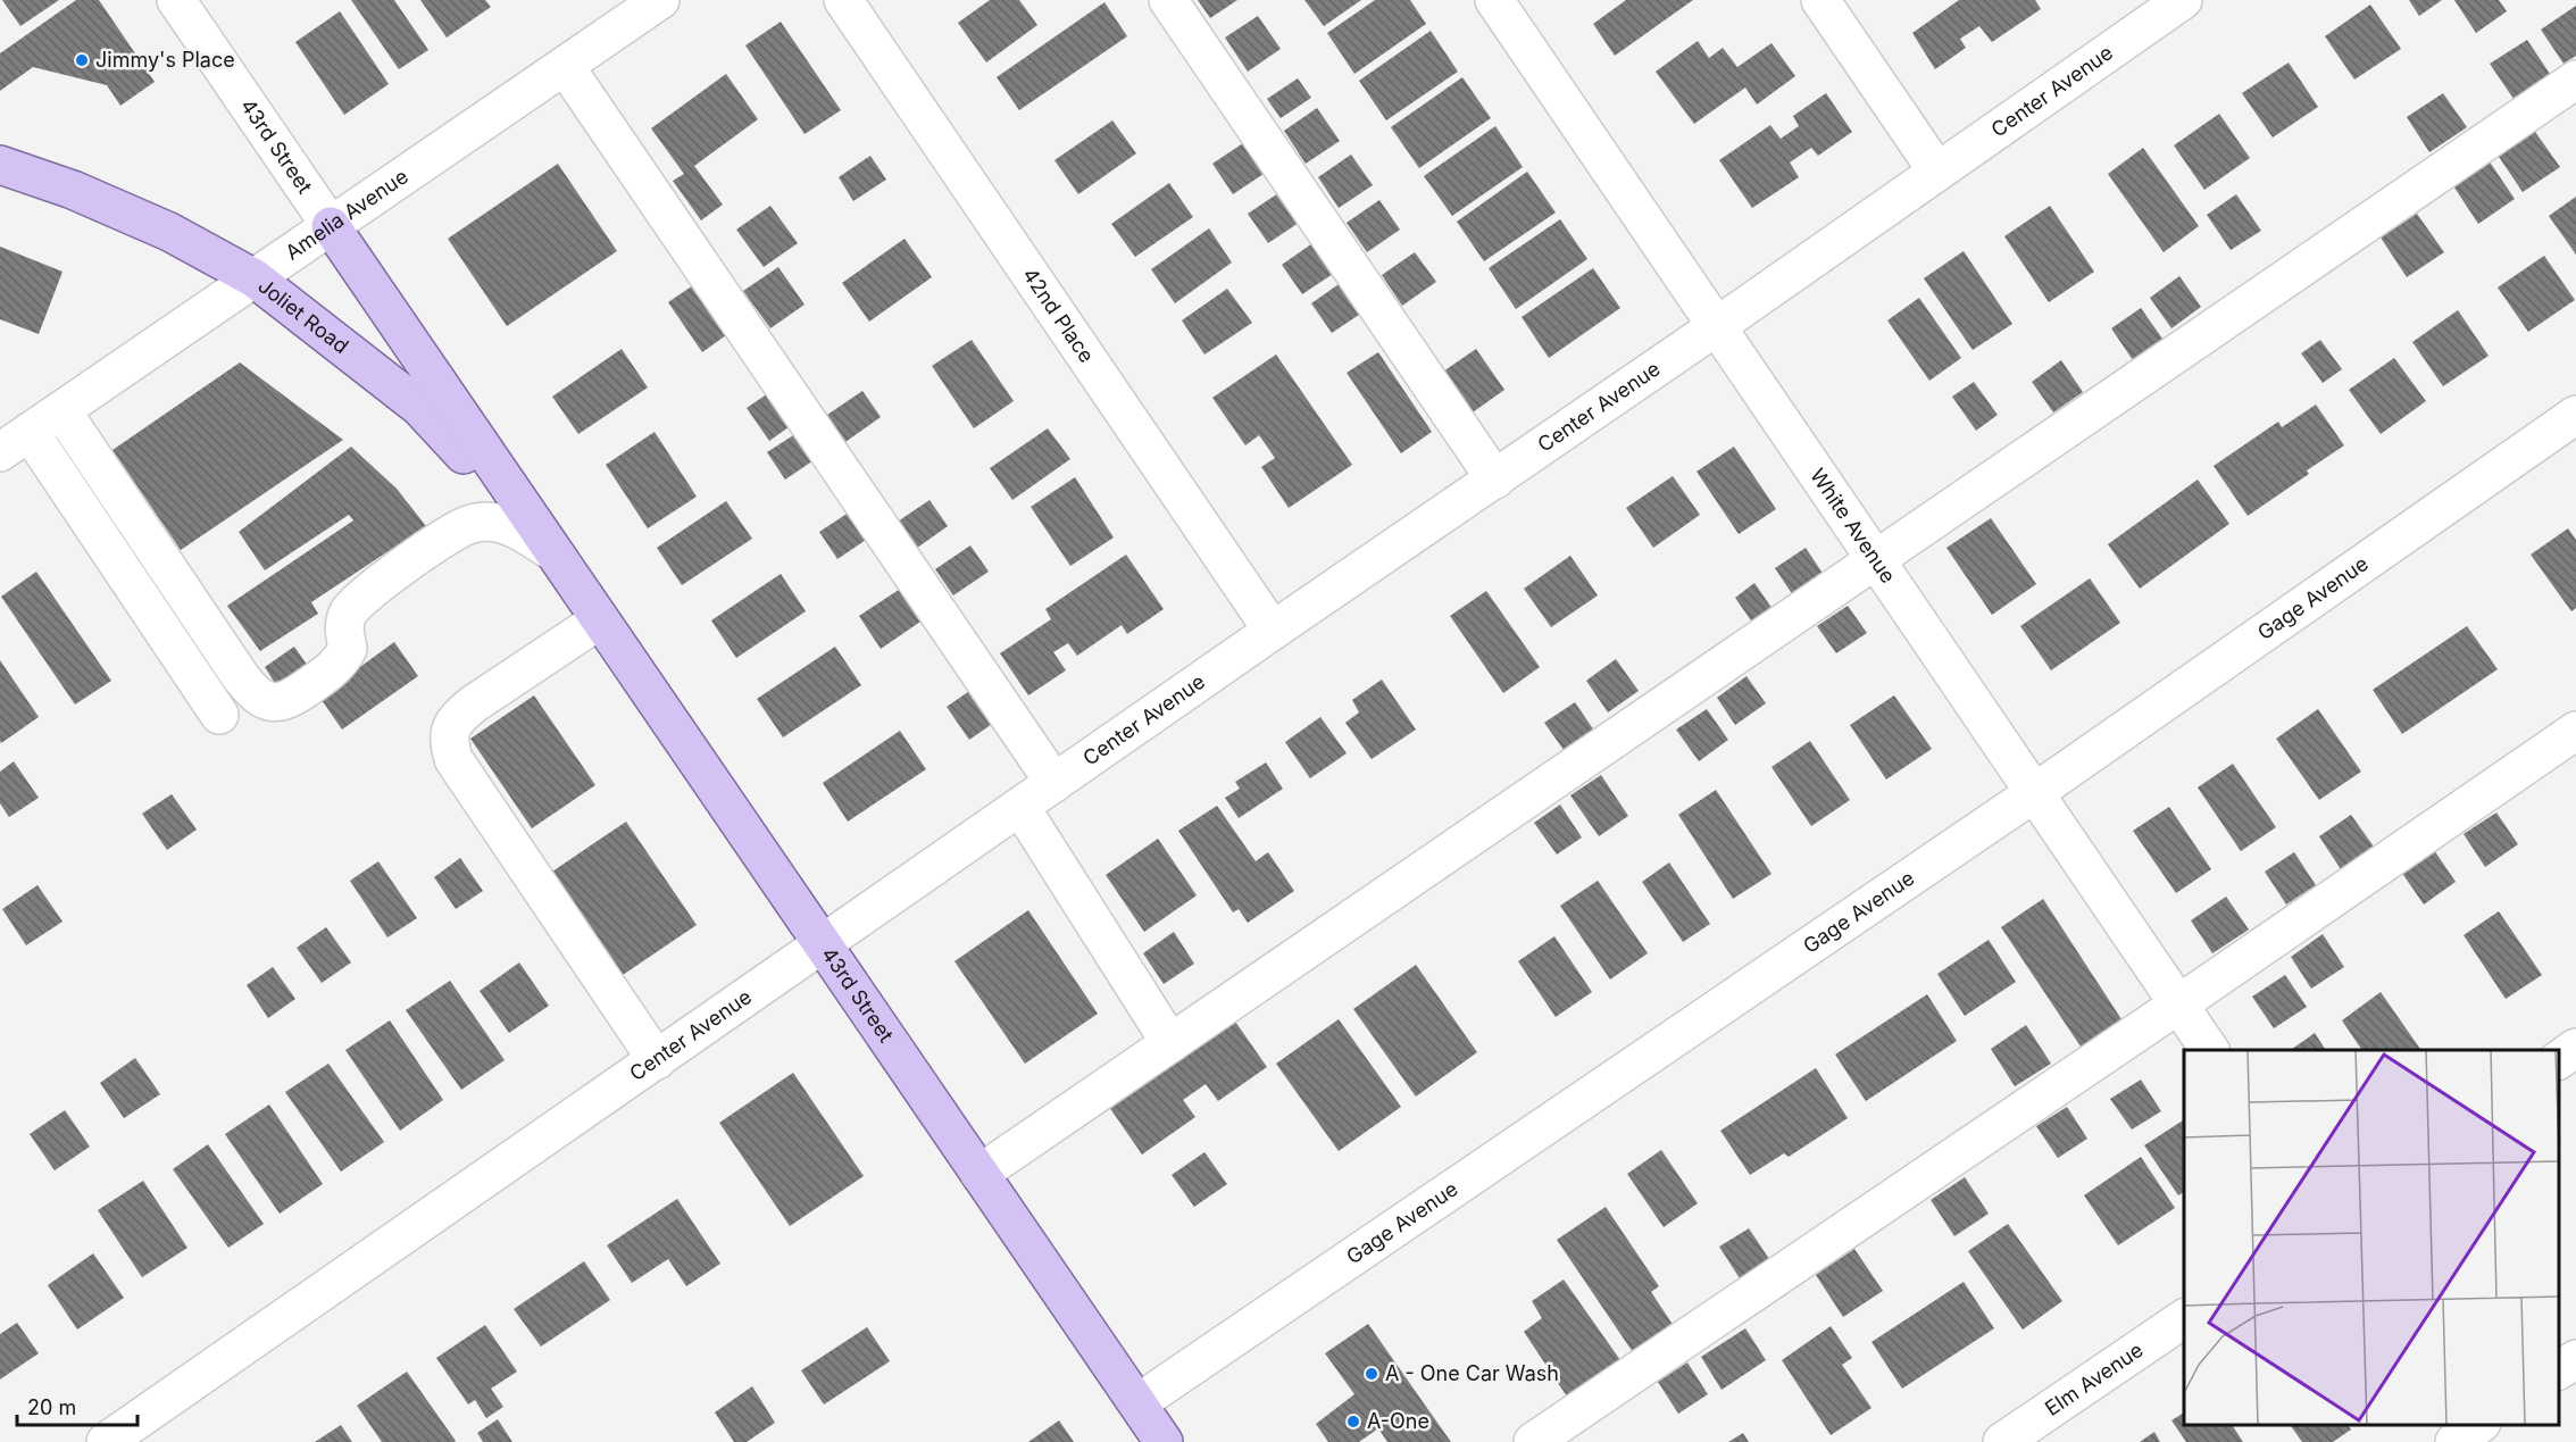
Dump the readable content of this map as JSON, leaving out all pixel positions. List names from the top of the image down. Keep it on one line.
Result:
{"streets":{"main road":["43rd Street","Joliet Road"],"street":["Center Avenue","Amelia Avenue","42nd Place","White Avenue","Gage Avenue","Elm Avenue"]},"crossings":[["Center Avenue","43rd Street"],["Center Avenue","42nd Place"],["Center Avenue","White Avenue"],["43rd Street","Amelia Avenue"],["43rd Street","Joliet Road"],["43rd Street","Gage Avenue"],["Amelia Avenue","Joliet Road"],["White Avenue","Gage Avenue"]],"places":["Jimmy's Place","A - One Car Wash","A-One"],"scale_bar":"20 m"}
